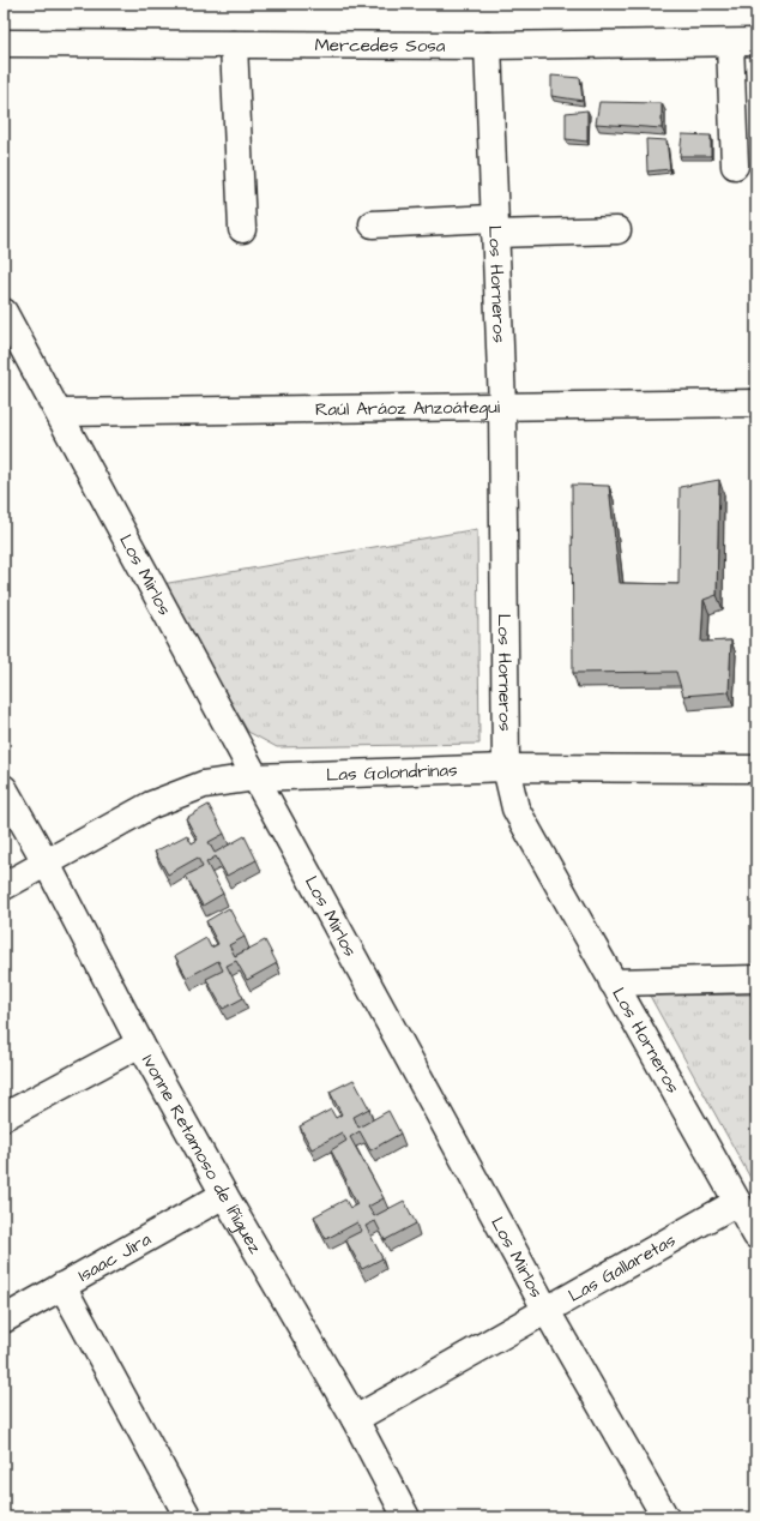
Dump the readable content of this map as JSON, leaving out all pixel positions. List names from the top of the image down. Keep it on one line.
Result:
{"streets":{"street":["Mercedes Sosa","Los Horneros","Raúl Aráoz Anzoátegui","Los Mirlos","Las Golondrinas","Ivonne Retamoso de Íñiguez","Isaac Jira","Las Gallaretas"]},"crossings":[["Mercedes Sosa","Los Horneros"],["Los Horneros","Raúl Aráoz Anzoátegui"],["Los Horneros","Las Golondrinas"],["Los Horneros","Las Gallaretas"],["Raúl Aráoz Anzoátegui","Los Mirlos"],["Los Mirlos","Las Golondrinas"],["Los Mirlos","Las Gallaretas"],["Las Golondrinas","Ivonne Retamoso de Íñiguez"],["Ivonne Retamoso de Íñiguez","Isaac Jira"],["Ivonne Retamoso de Íñiguez","Las Gallaretas"]]}
